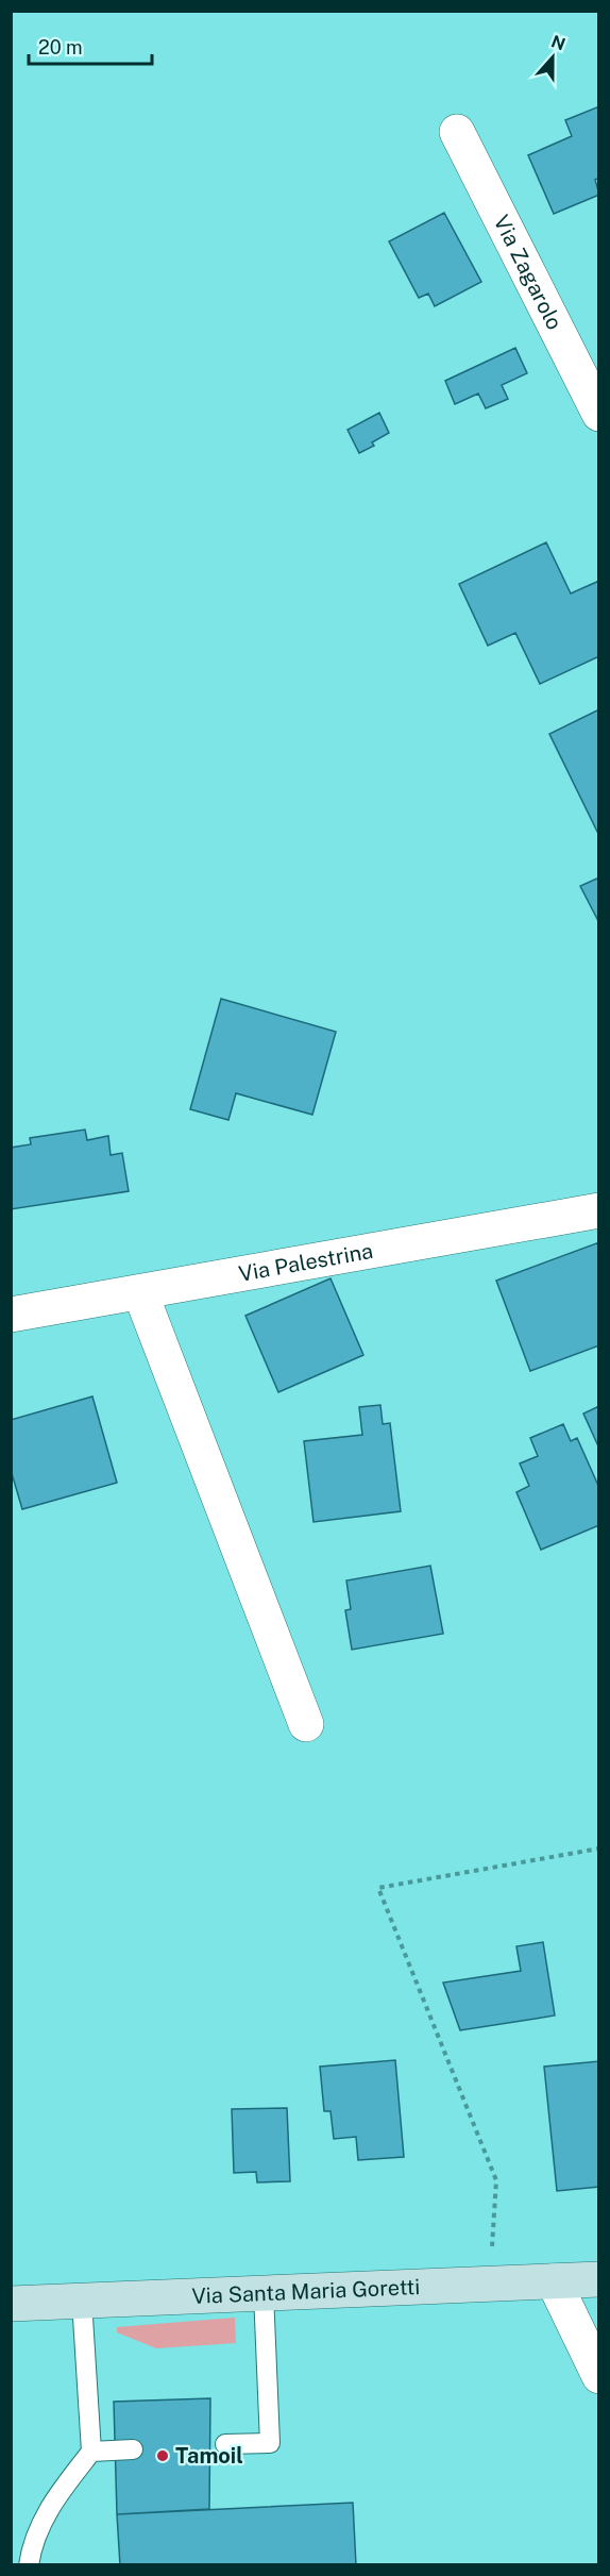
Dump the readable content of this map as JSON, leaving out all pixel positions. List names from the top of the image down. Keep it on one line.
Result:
{"streets":{"main road":["Via Santa Maria Goretti"],"street":["Via Zagarolo","Via Palestrina"]},"places":["Tamoil"],"scale_bar":"20 m","north":"top"}
